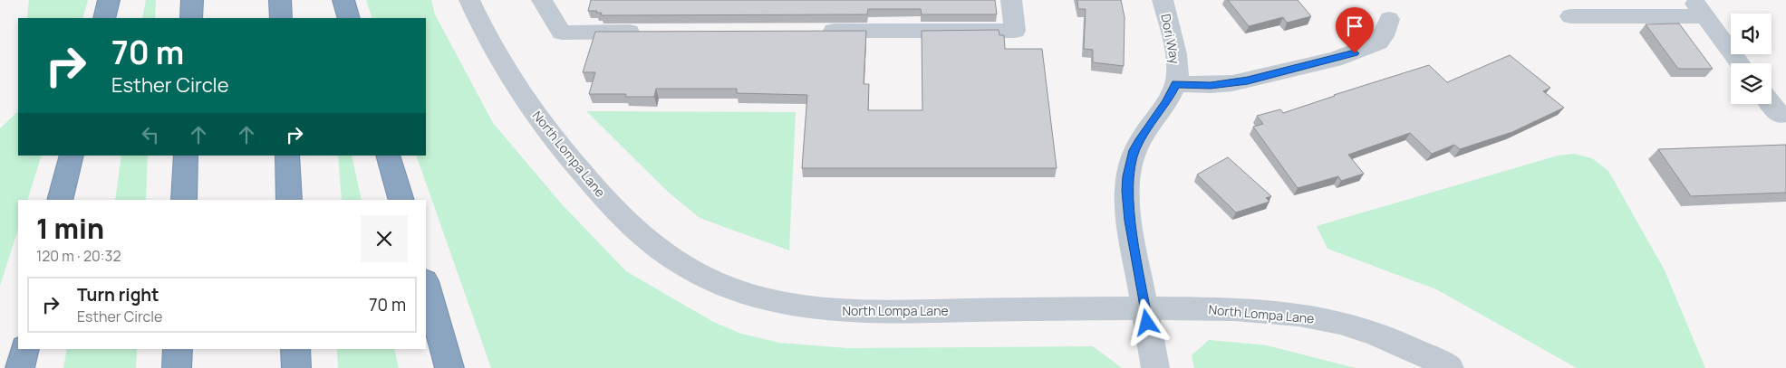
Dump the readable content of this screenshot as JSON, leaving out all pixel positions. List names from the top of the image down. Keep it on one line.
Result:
{"streets":{"street":["Dori Way","North Lompa Lane"]},"crossings":[["Dori Way","North Lompa Lane"]],"page":{"turn":["70 m","Esther Circle"],"heading":["1 min","120 m · 20:32"],"list":[{"name":"Turn right","note":"Esther Circle","value":"70 m"}]}}
